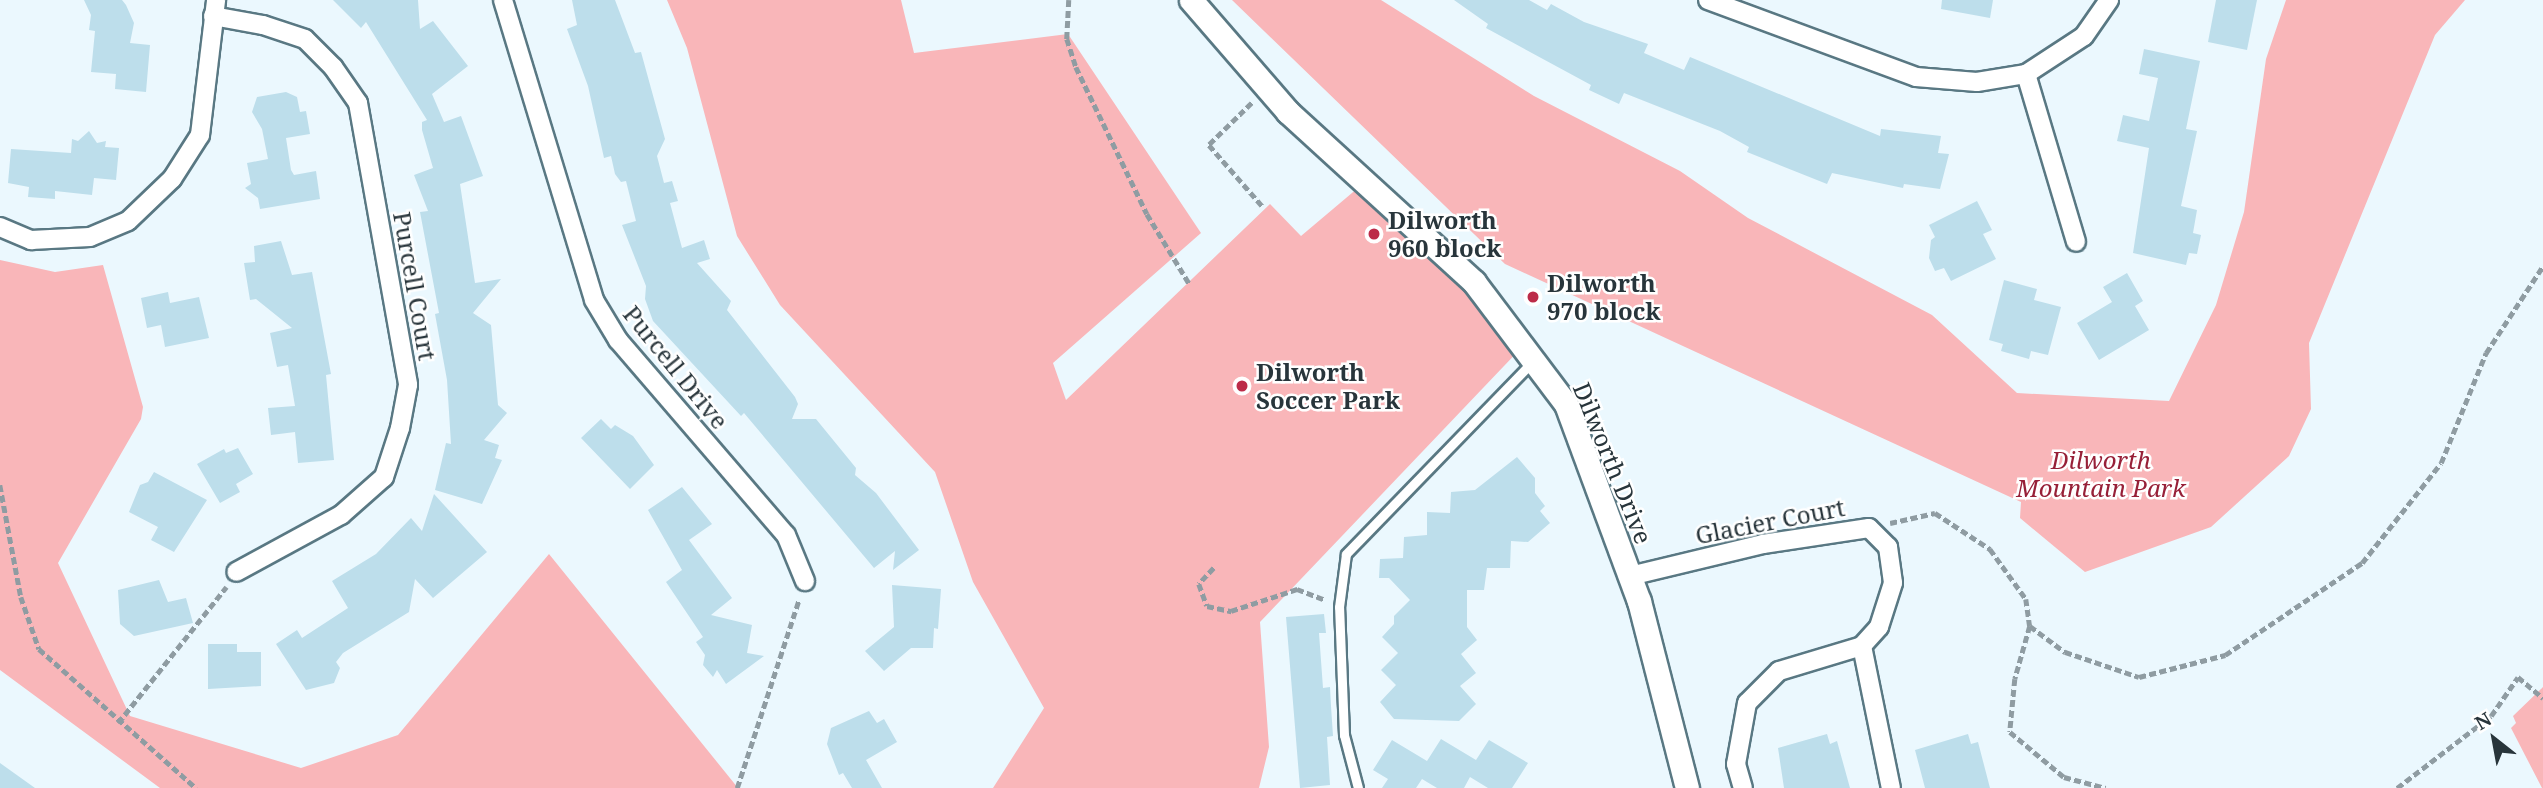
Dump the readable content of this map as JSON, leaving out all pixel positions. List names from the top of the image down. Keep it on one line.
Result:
{"streets":{"street":["Purcell Court","Purcell Drive","Dilworth Drive","Glacier Court"]},"crossings":[["Dilworth Drive","Glacier Court"]],"parks":["Dilworth Mountain Park"],"places":["Dilworth 960 block","Dilworth 970 block","Dilworth Soccer Park"],"north":"top left"}
